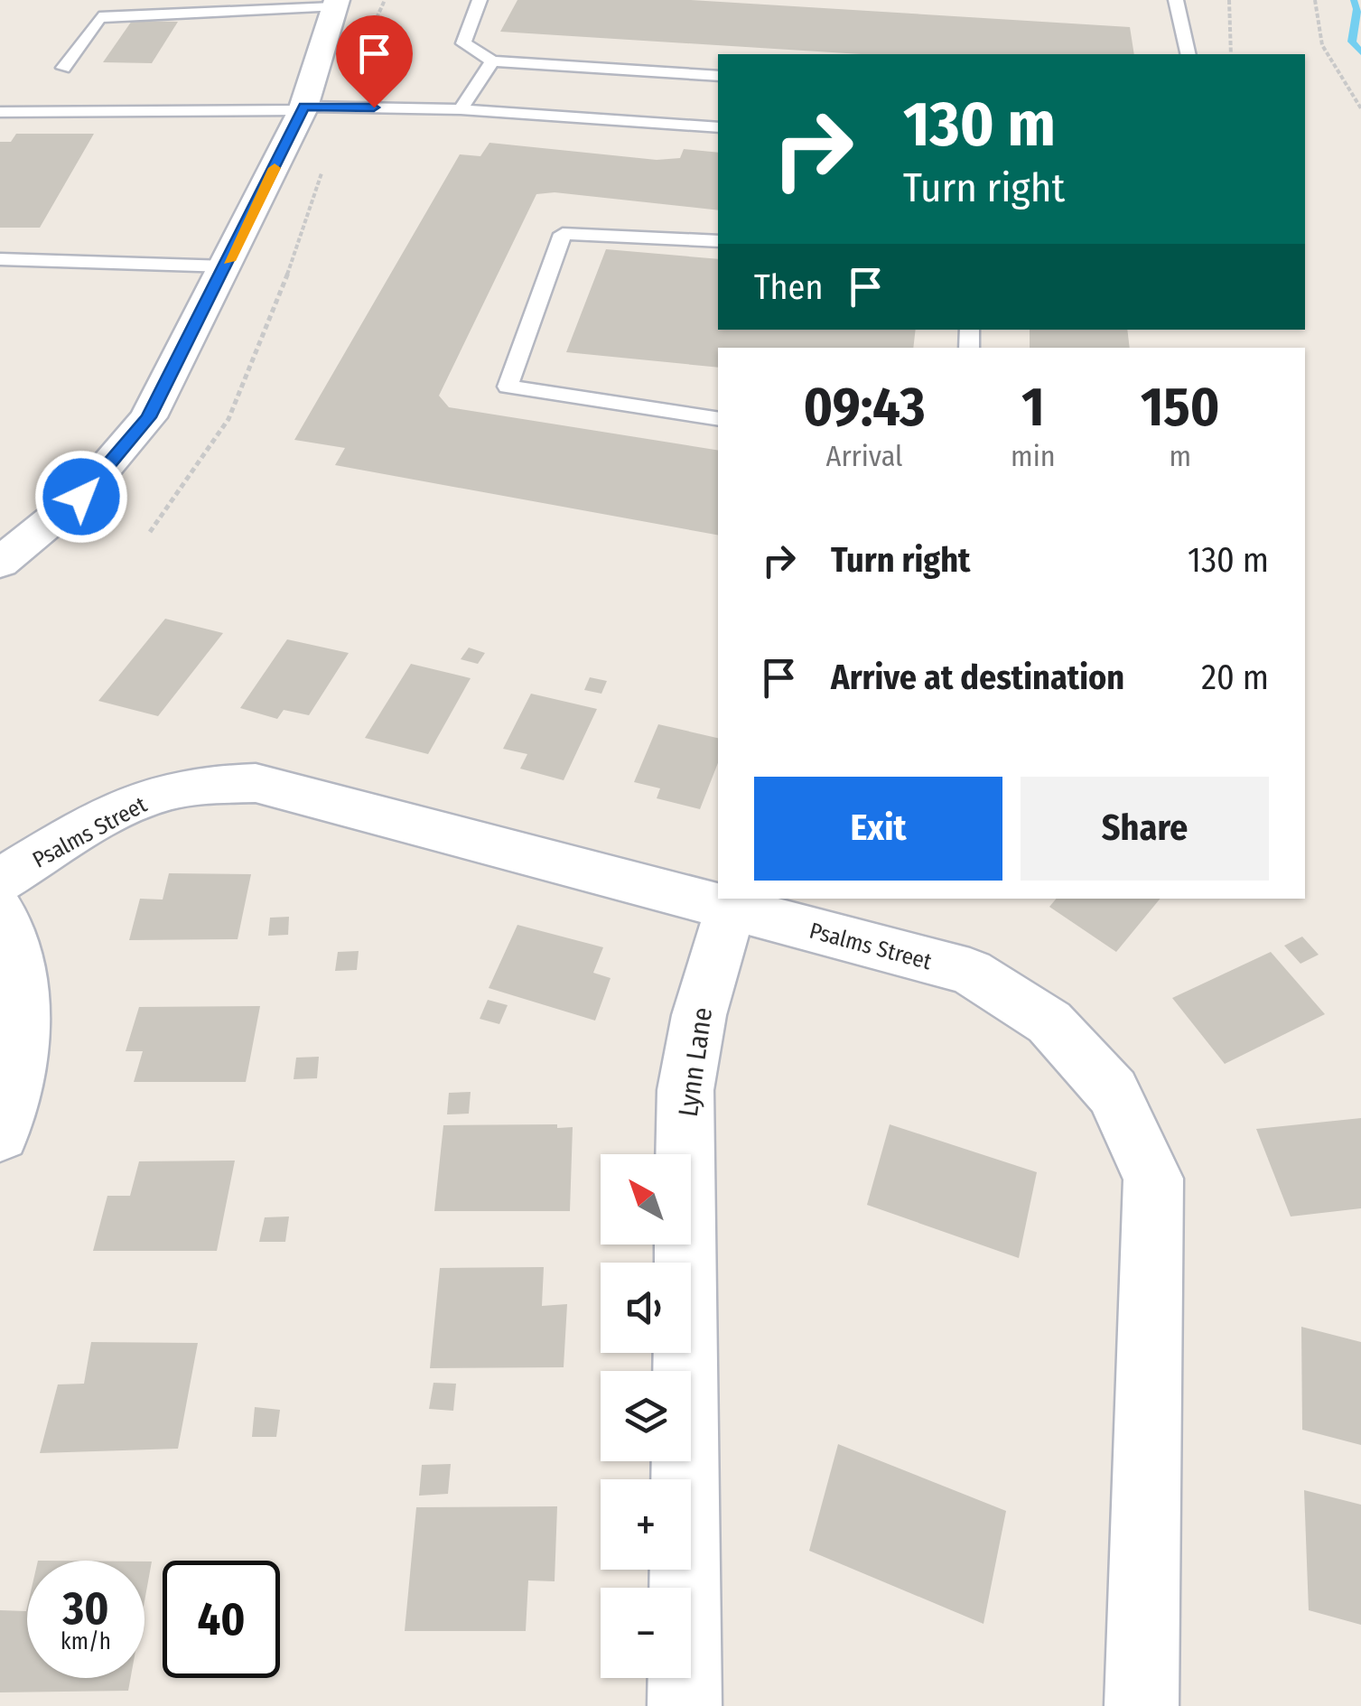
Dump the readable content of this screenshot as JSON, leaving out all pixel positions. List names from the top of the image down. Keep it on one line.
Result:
{"streets":{"street":["Psalms Street","Lynn Lane"]},"crossings":[["Psalms Street","Lynn Lane"]],"north":"top left","page":{"turn":["130 m","Turn right"],"then":"Then","eta":["09:43","Arrival","1","min","150","m"],"list":[{"name":"Turn right","value":"130 m"},{"name":"Arrive at destination","value":"20 m"}],"buttons":["Exit","Share"],"map_buttons":["+","−"],"speed":"30 km/h","limit":"40"}}
